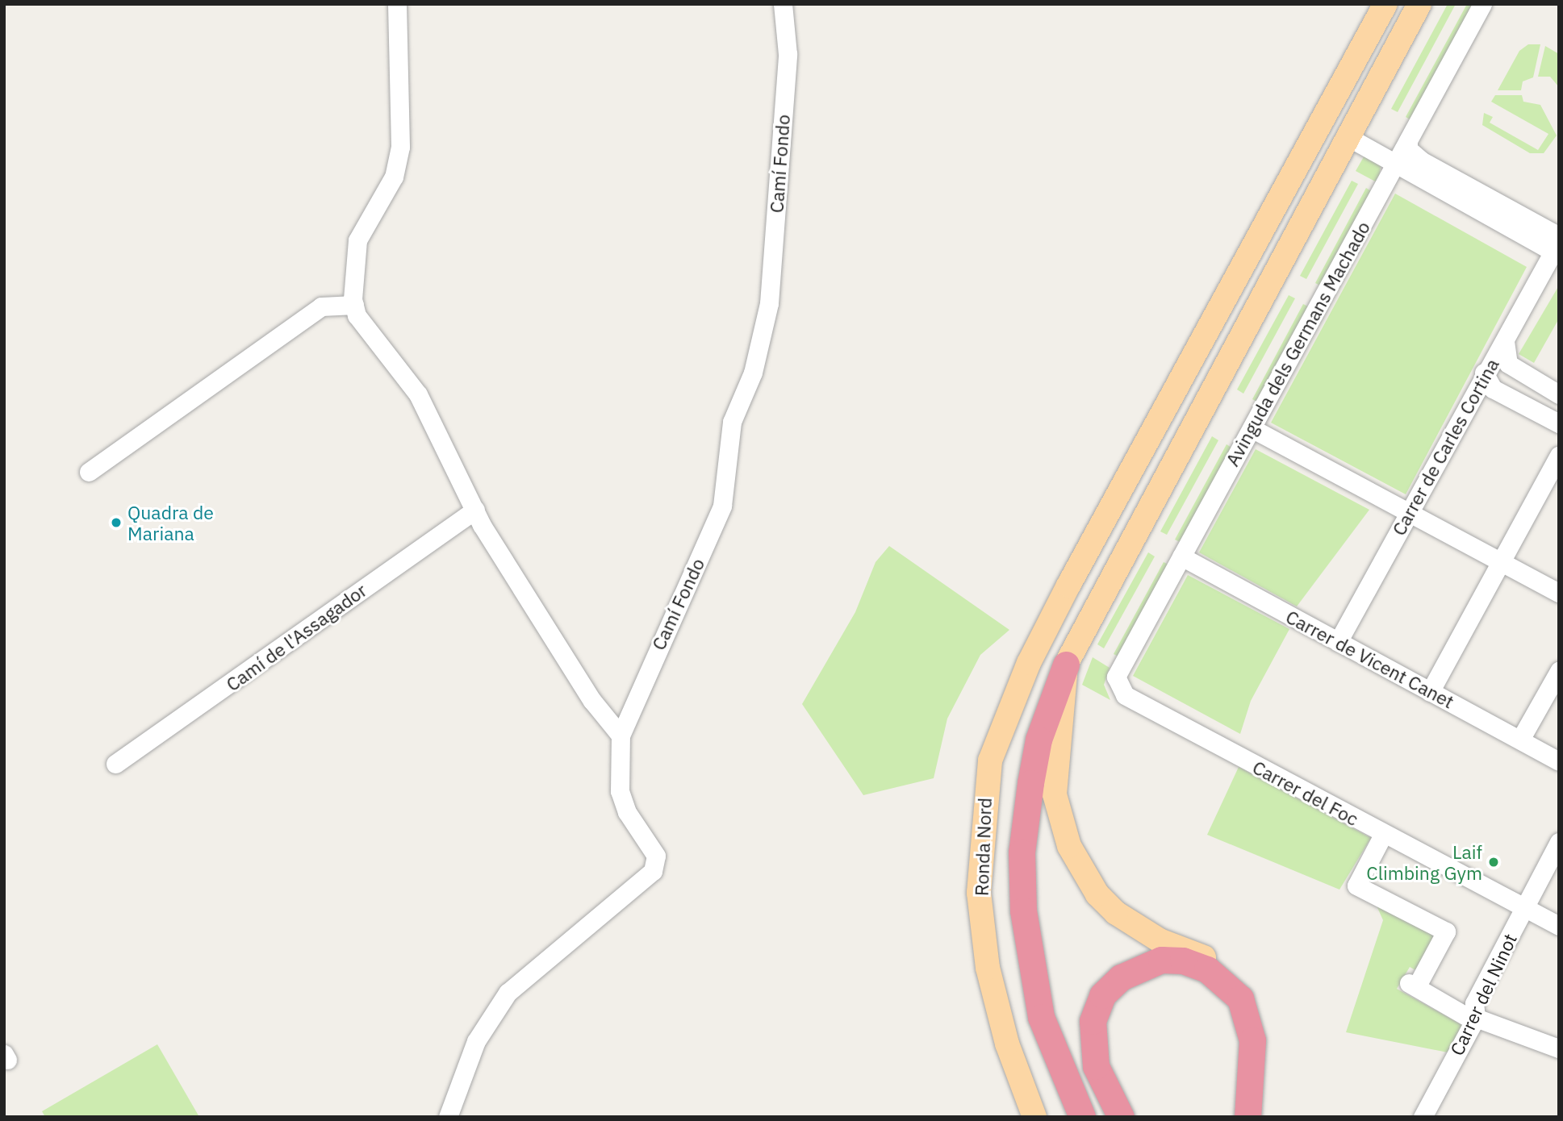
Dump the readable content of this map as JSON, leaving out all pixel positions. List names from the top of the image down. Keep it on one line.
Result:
{"streets":{"main road":["Ronda Nord"],"street":["Camí Fondo","Avinguda dels Germans Machado","Carrer de Carles Cortina","Camí de l'Assagador","Carrer de Vicent Canet","Carrer del Foc","Carrer del Ninot"]},"crossings":[["Avinguda dels Germans Machado","Carrer de Vicent Canet"],["Avinguda dels Germans Machado","Carrer del Foc"],["Carrer de Carles Cortina","Carrer de Vicent Canet"],["Carrer del Foc","Carrer del Ninot"]],"places":["Quadra de Mariana","Laif Climbing Gym"]}
